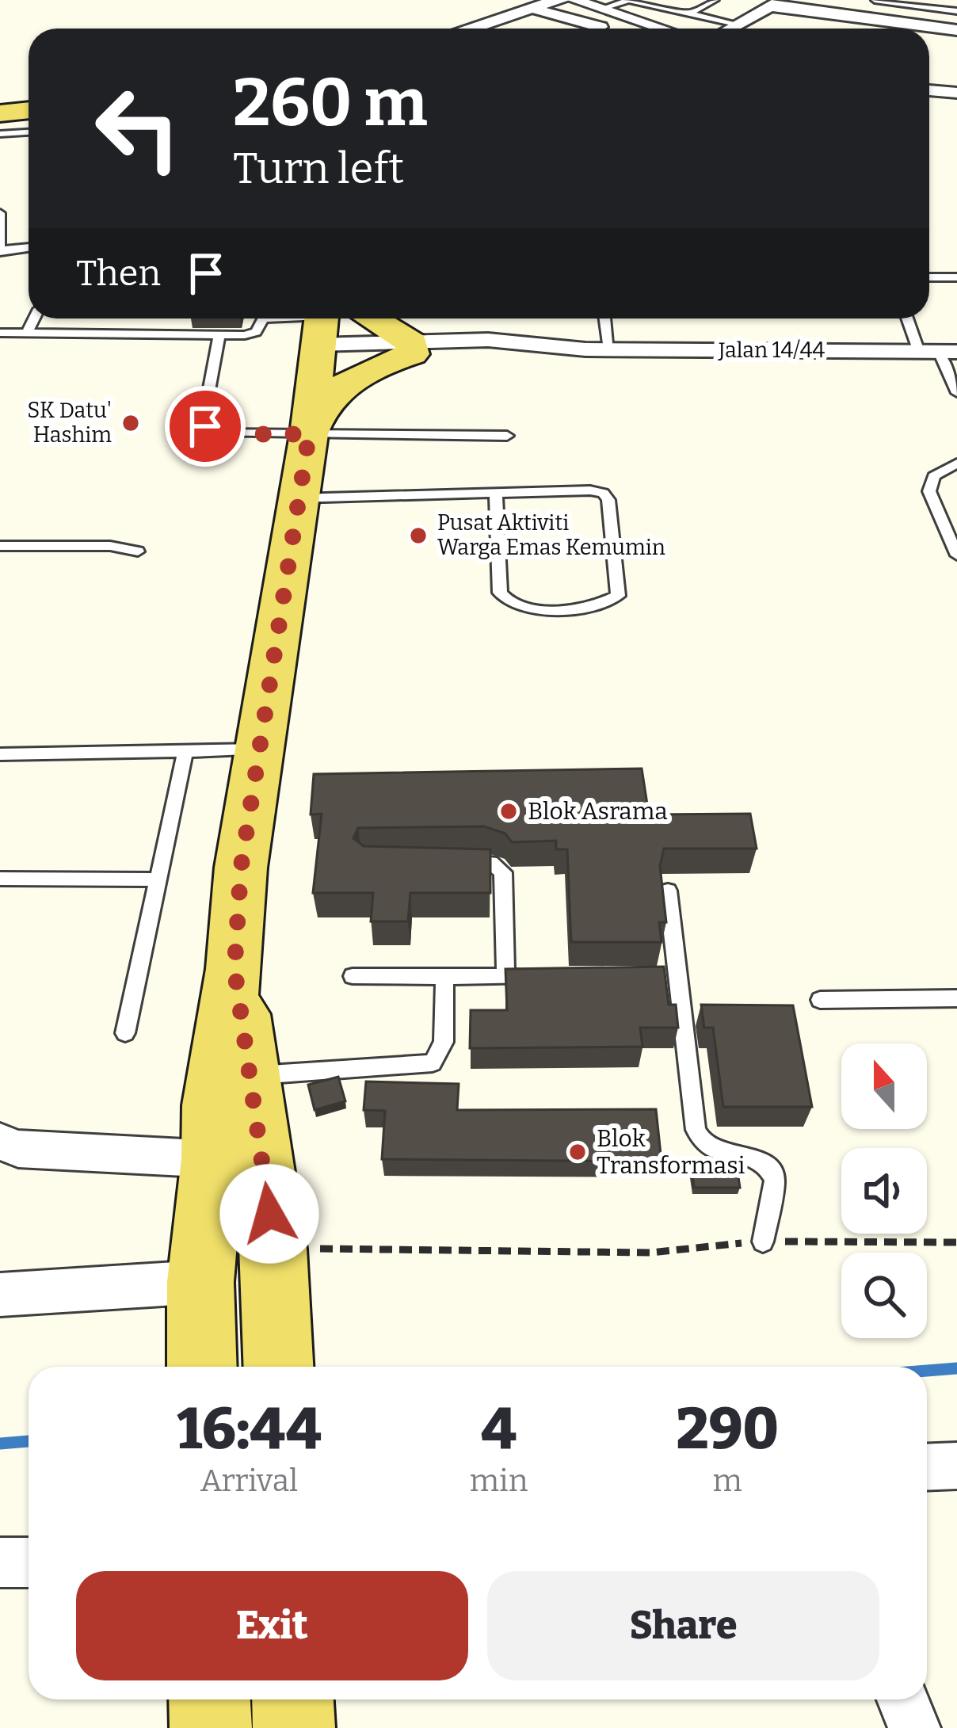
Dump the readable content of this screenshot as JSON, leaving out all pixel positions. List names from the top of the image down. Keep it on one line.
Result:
{"streets":{"street":["Jalan 14/44"]},"places":["SK Datu' Hashim","Pusat Aktiviti Warga Emas Kemumin","Blok Asrama","Blok Transformasi"],"north":"top","page":{"turn":["260 m","Turn left"],"then":"Then","eta":["16:44","Arrival","4","min","290","m"],"buttons":["Exit","Share"]}}
